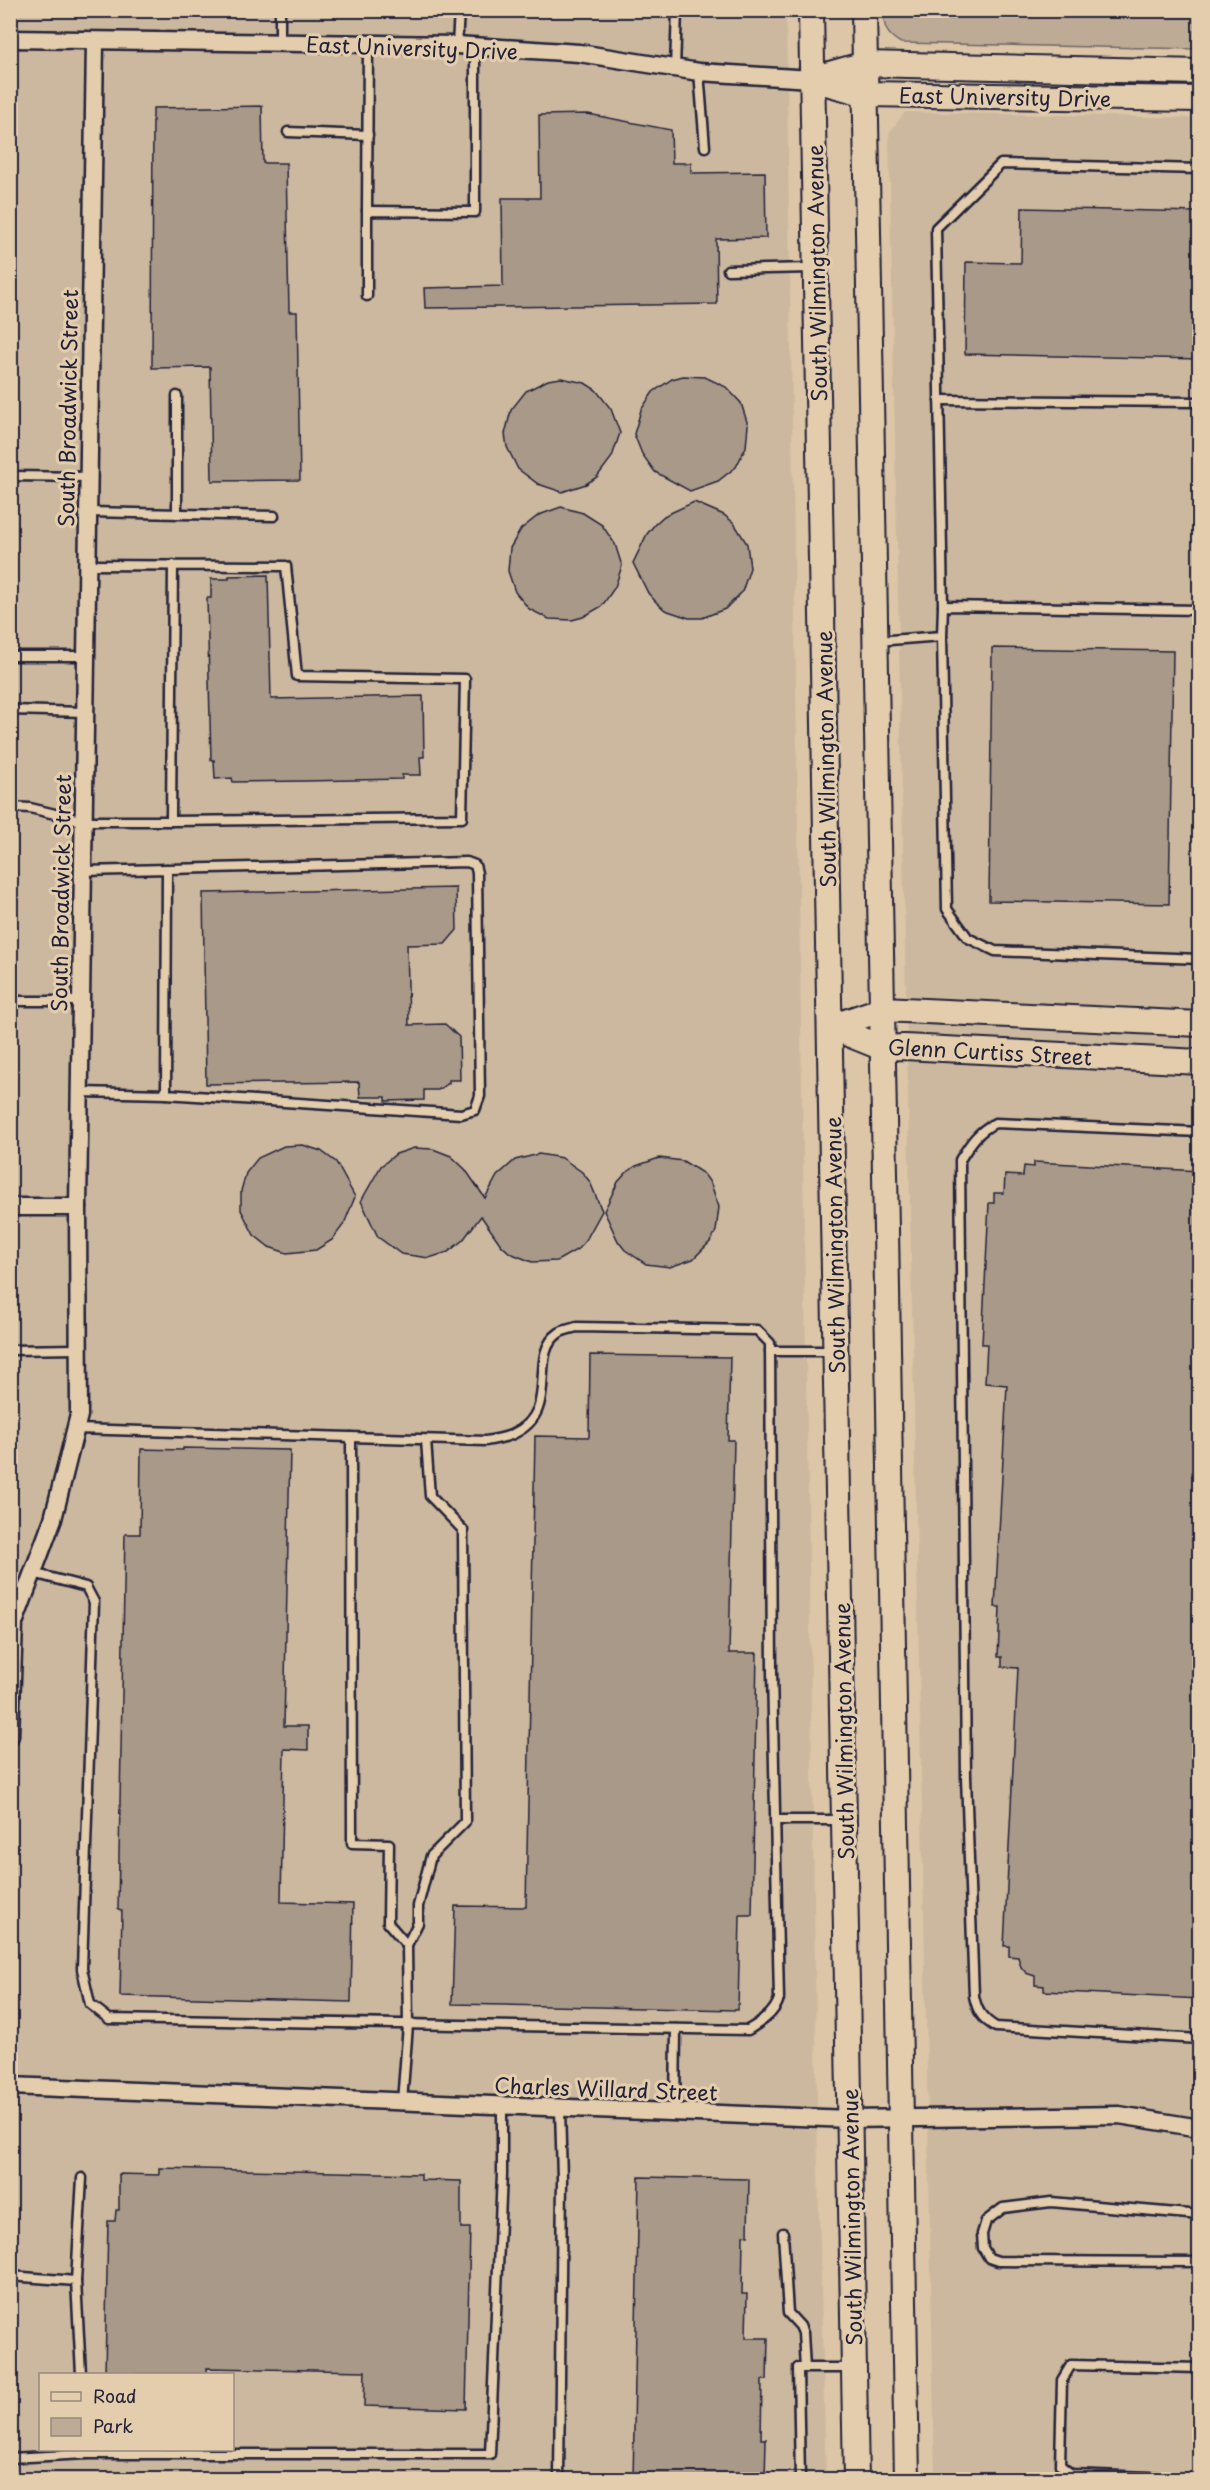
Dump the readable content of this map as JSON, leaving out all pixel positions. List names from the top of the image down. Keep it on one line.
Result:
{"streets":{"main road":["East University Drive","South Wilmington Avenue","Glenn Curtiss Street"],"street":["South Broadwick Street","Charles Willard Street"]},"crossings":[["East University Drive","South Wilmington Avenue"],["East University Drive","South Broadwick Street"],["South Wilmington Avenue","Glenn Curtiss Street"],["South Wilmington Avenue","Charles Willard Street"]],"legend":["Road","Park"]}
